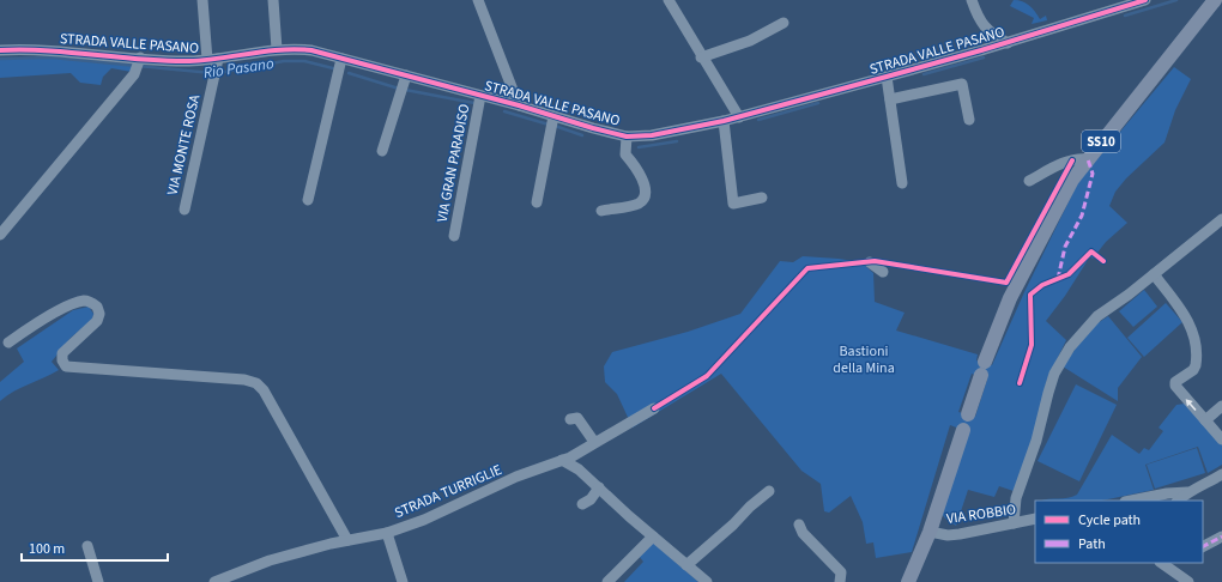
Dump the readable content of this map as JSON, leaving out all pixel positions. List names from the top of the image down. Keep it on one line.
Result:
{"streets":{"main road":["SS10"],"street":["STRADA VALLE PASANO","VIA MONTE ROSA","VIA GRAN PARADISO","STRADA TURRIGLIE","VIA ROBBIO"]},"crossings":[["STRADA VALLE PASANO","VIA MONTE ROSA"],["STRADA VALLE PASANO","VIA GRAN PARADISO"]],"water":["Rio Pasano"],"parks":["Bastioni della Mina"],"legend":["Cycle path","Path"],"scale_bar":"100 m"}
